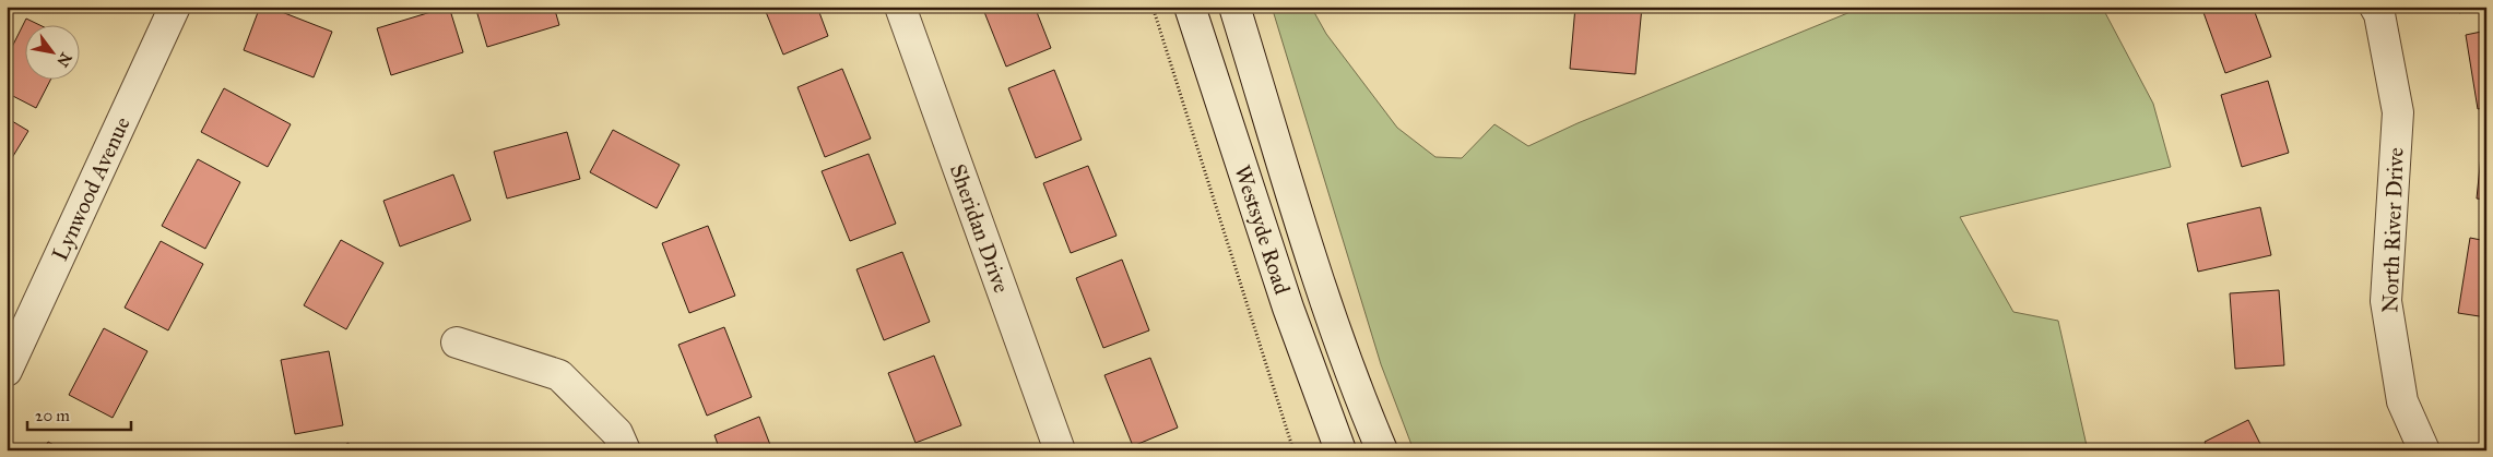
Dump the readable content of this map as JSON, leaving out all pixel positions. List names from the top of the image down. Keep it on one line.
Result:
{"streets":{"street":["Lynwood Avenue","Sheridan Drive","Westsyde Road","North River Drive"]},"scale_bar":"20 m","north":"bottom right"}
